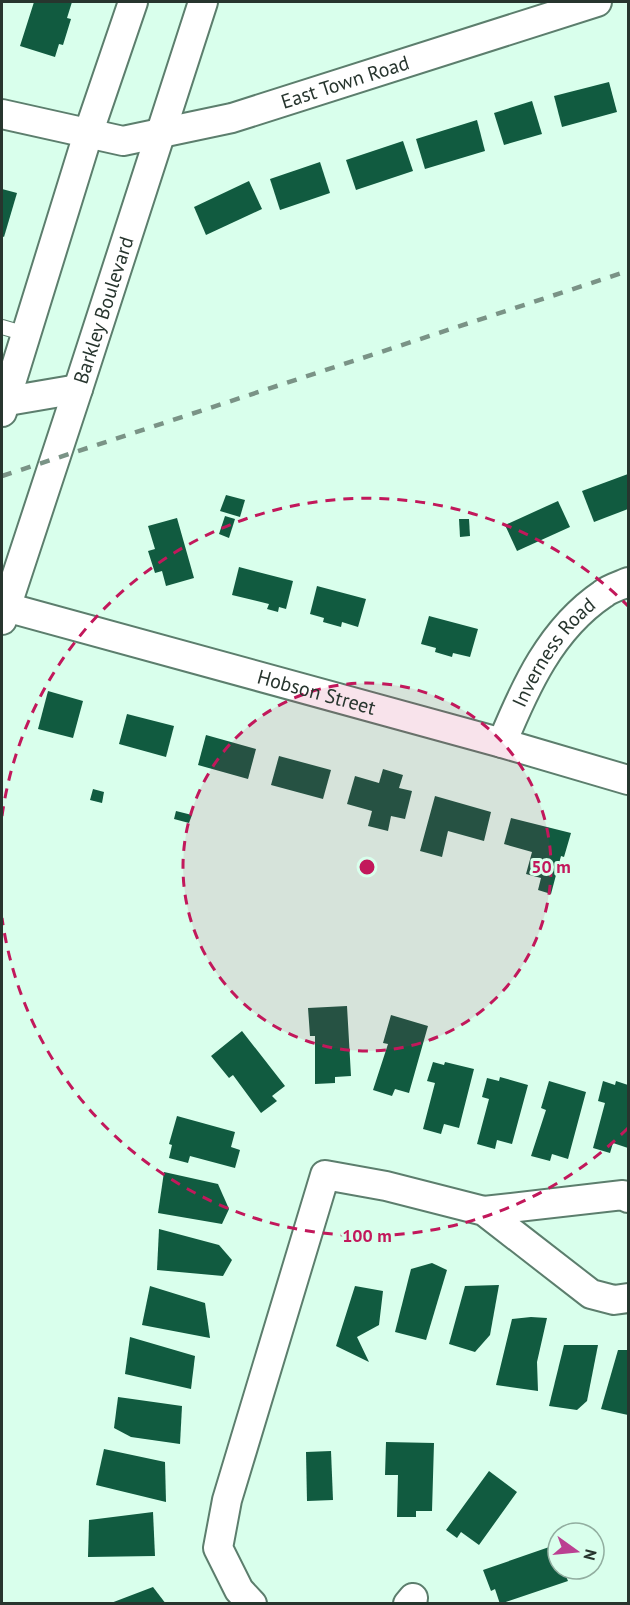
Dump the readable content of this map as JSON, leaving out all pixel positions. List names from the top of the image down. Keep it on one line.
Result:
{"streets":{"street":["East Town Road","Barkley Boulevard","Inverness Road","Hobson Street"]},"crossings":[["East Town Road","Barkley Boulevard"],["Barkley Boulevard","Hobson Street"],["Inverness Road","Hobson Street"]],"north":"right","rings":["50 m","100 m"]}
